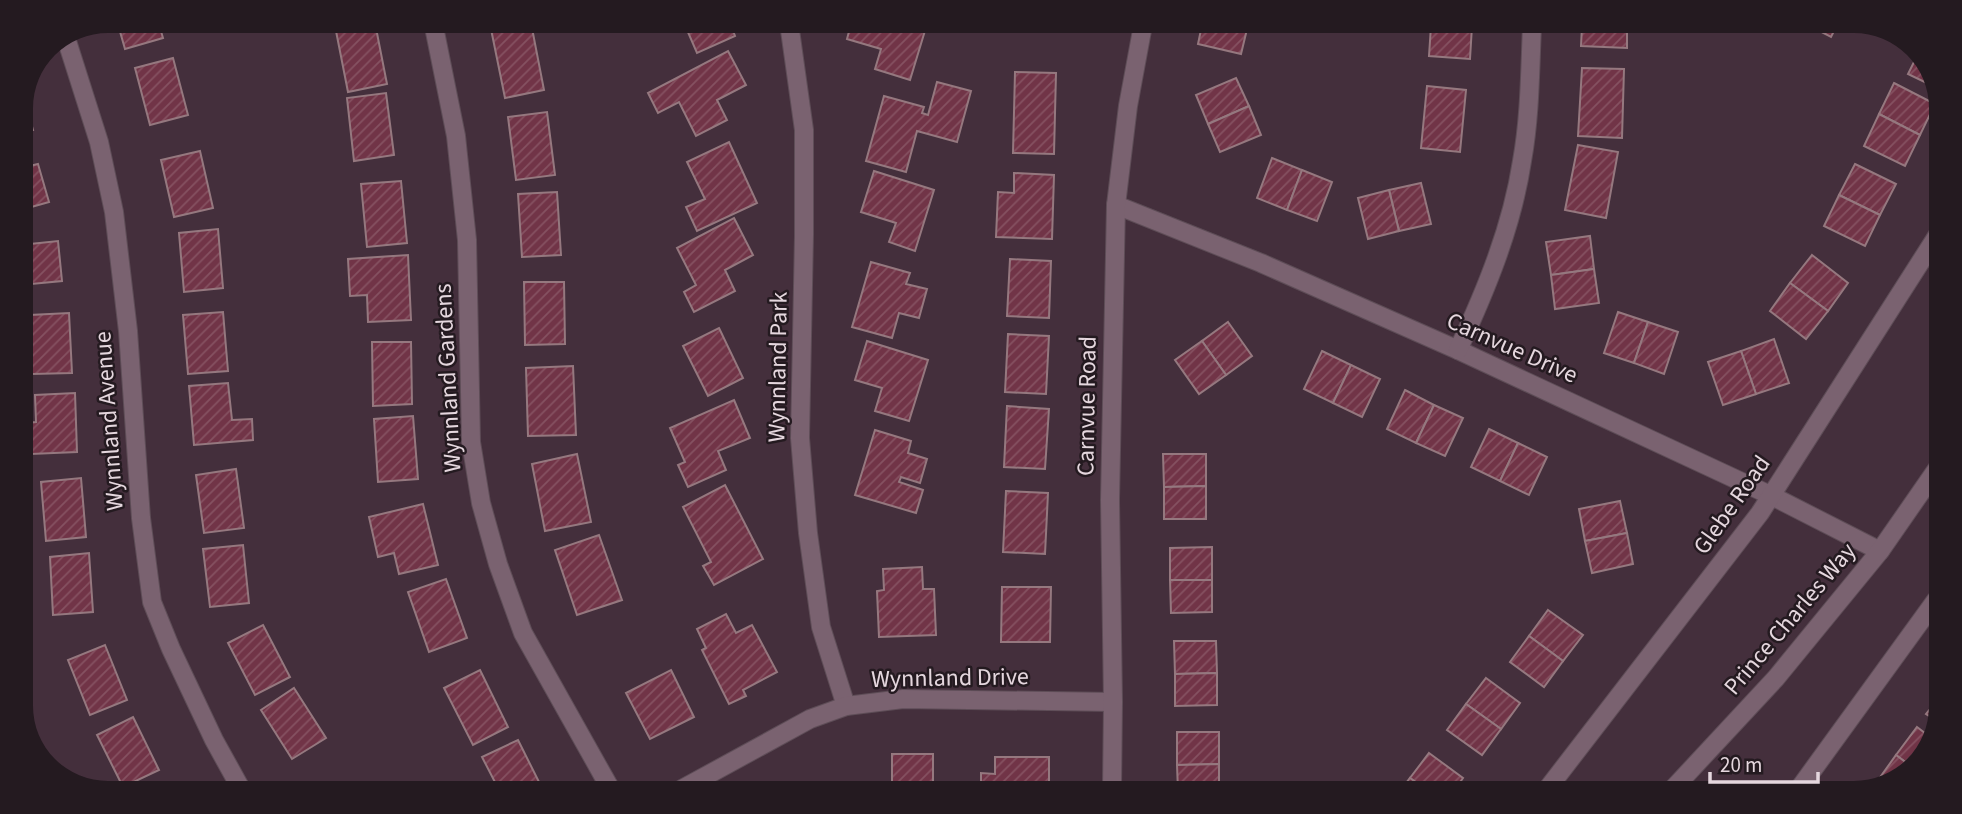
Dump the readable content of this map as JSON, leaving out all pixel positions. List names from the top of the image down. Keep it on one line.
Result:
{"streets":{"street":["Carnvue Drive","Wynnland Park","Wynnland Gardens","Carnvue Road","Wynnland Avenue","Glebe Road","Prince Charles Way","Wynnland Drive"]},"crossings":[["Carnvue Drive","Carnvue Road"],["Carnvue Drive","Glebe Road"],["Carnvue Drive","Prince Charles Way"],["Wynnland Park","Wynnland Drive"],["Carnvue Road","Wynnland Drive"]],"scale_bar":"20 m"}
